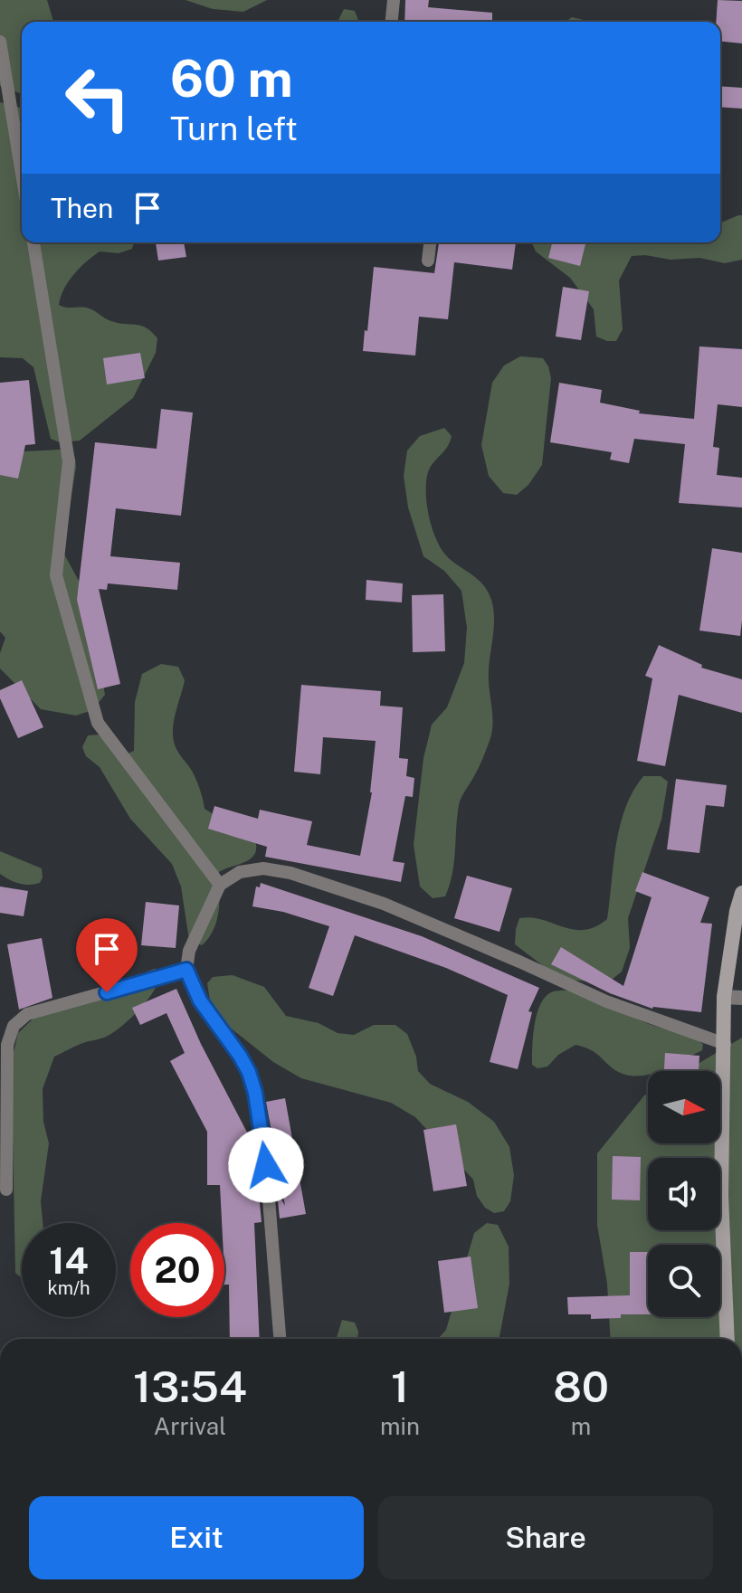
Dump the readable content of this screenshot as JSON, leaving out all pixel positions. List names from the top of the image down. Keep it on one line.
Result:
{"north":"right","page":{"turn":["60 m","Turn left"],"then":"Then","speed":"14 km/h","limit":"20","eta":["13:54","Arrival","1","min","80","m"],"buttons":["Exit","Share"]}}
